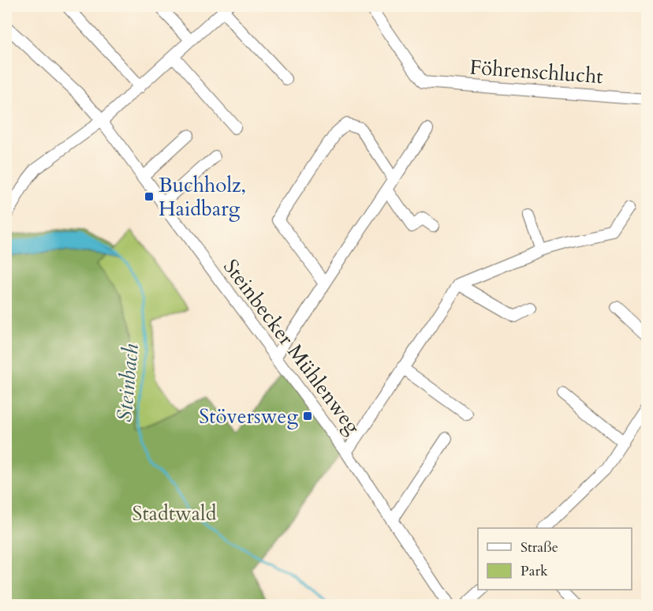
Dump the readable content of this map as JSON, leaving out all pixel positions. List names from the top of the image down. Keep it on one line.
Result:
{"streets":{"street":["Föhrenschlucht","Steinbecker Mühlenweg"]},"water":["Steinbach"],"parks":["Stadtwald"],"places":{"transit":["Buchholz, Haidbarg","Stöversweg"]},"legend":["Straße","Park"]}
